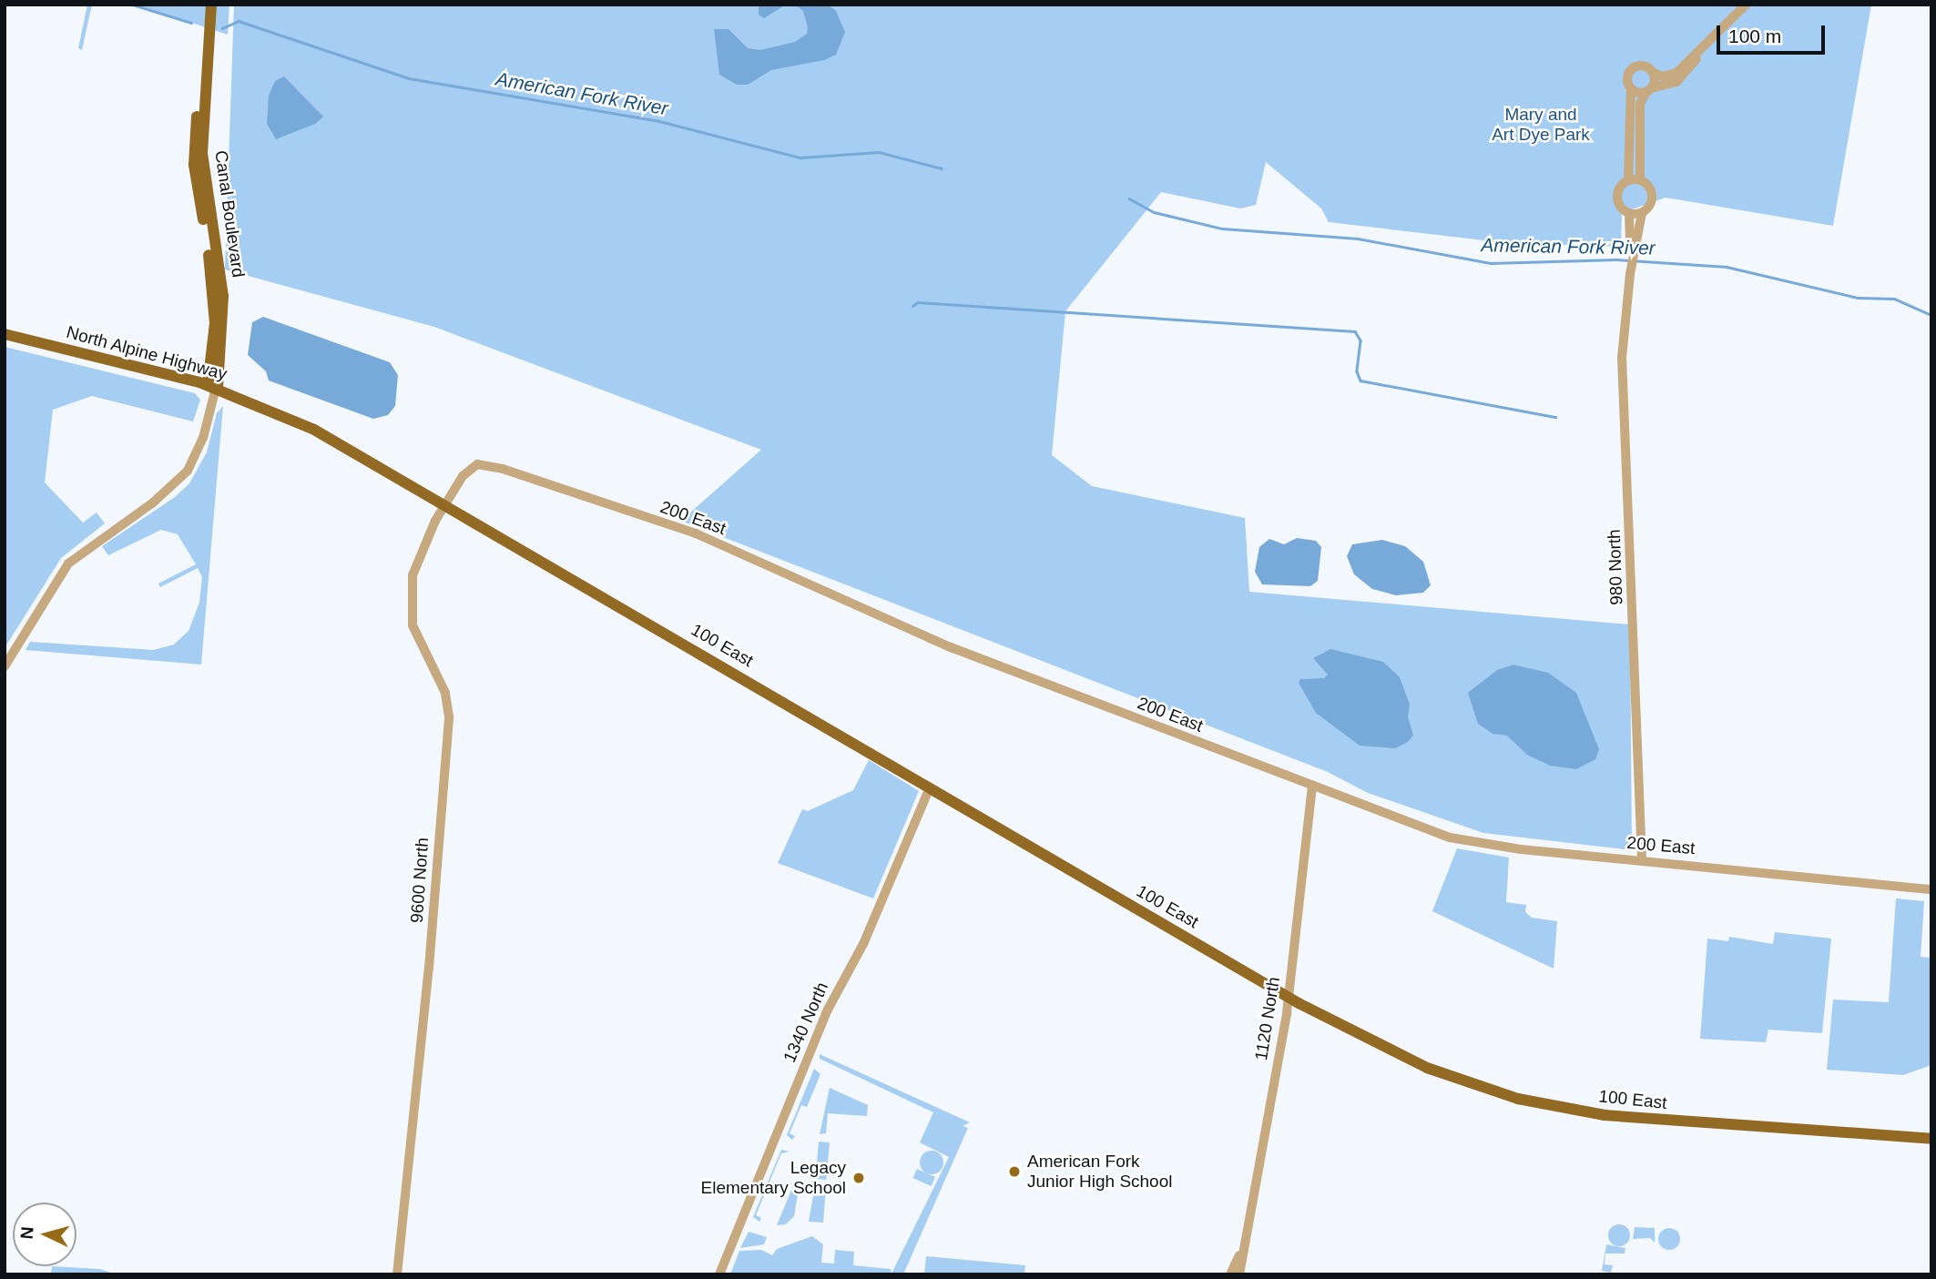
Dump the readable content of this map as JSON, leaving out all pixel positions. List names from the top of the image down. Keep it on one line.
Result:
{"streets":{"main road":["Canal Boulevard","North Alpine Highway","100 East"],"street":["200 East","980 North","9600 North","1120 North","1340 North"]},"crossings":[["Canal Boulevard","North Alpine Highway"],["North Alpine Highway","200 East"],["North Alpine Highway","100 East"],["North Alpine Highway","9600 North"],["200 East","980 North"],["200 East","100 East"],["200 East","9600 North"],["200 East","1120 North"],["100 East","9600 North"],["100 East","1120 North"],["100 East","1340 North"]],"water":["American Fork River"],"parks":["Mary and Art Dye Park"],"places":["American Fork Junior High School","Legacy Elementary School"],"scale_bar":"100 m","north":"left"}
